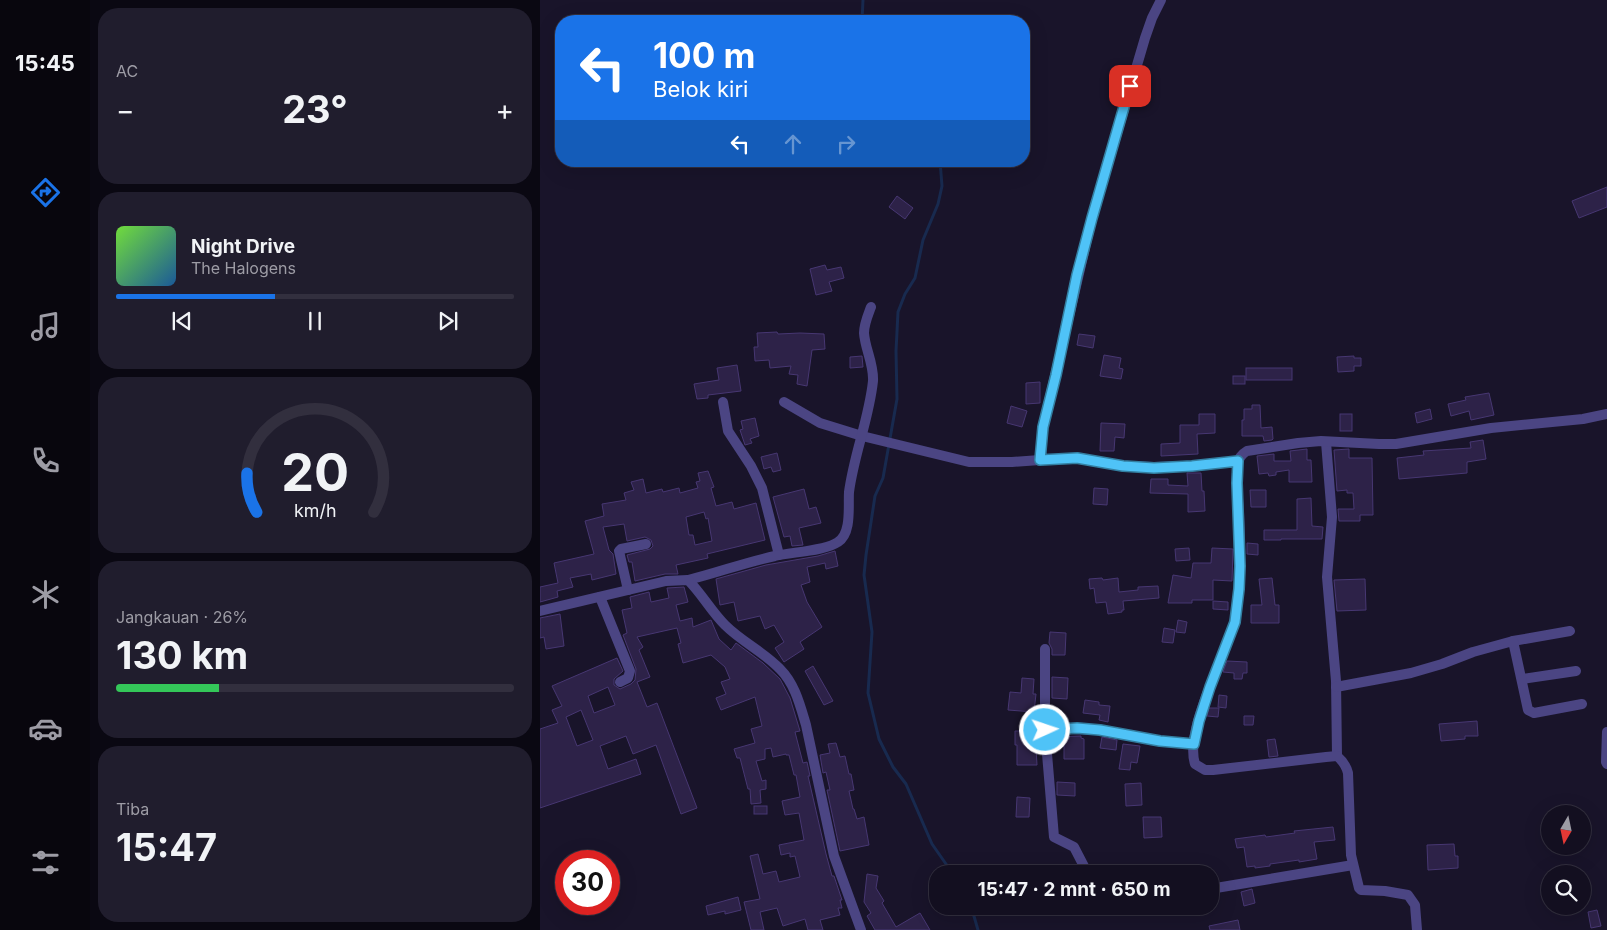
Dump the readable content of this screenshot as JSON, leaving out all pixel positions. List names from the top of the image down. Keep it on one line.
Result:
{"north":"bottom","page":{"tabs":"15:45","tile":["AC",["Jangkauan · 26%","130 km"],["Tiba","15:47"]],"turn":["100 m","Belok kiri"],"heat":["−","23°","+"],"song":["Night Drive","The Halogens"],"limit":"30","trip":"15:47 · 2 mnt · 650 m","gauge":["20","km/h"]}}
